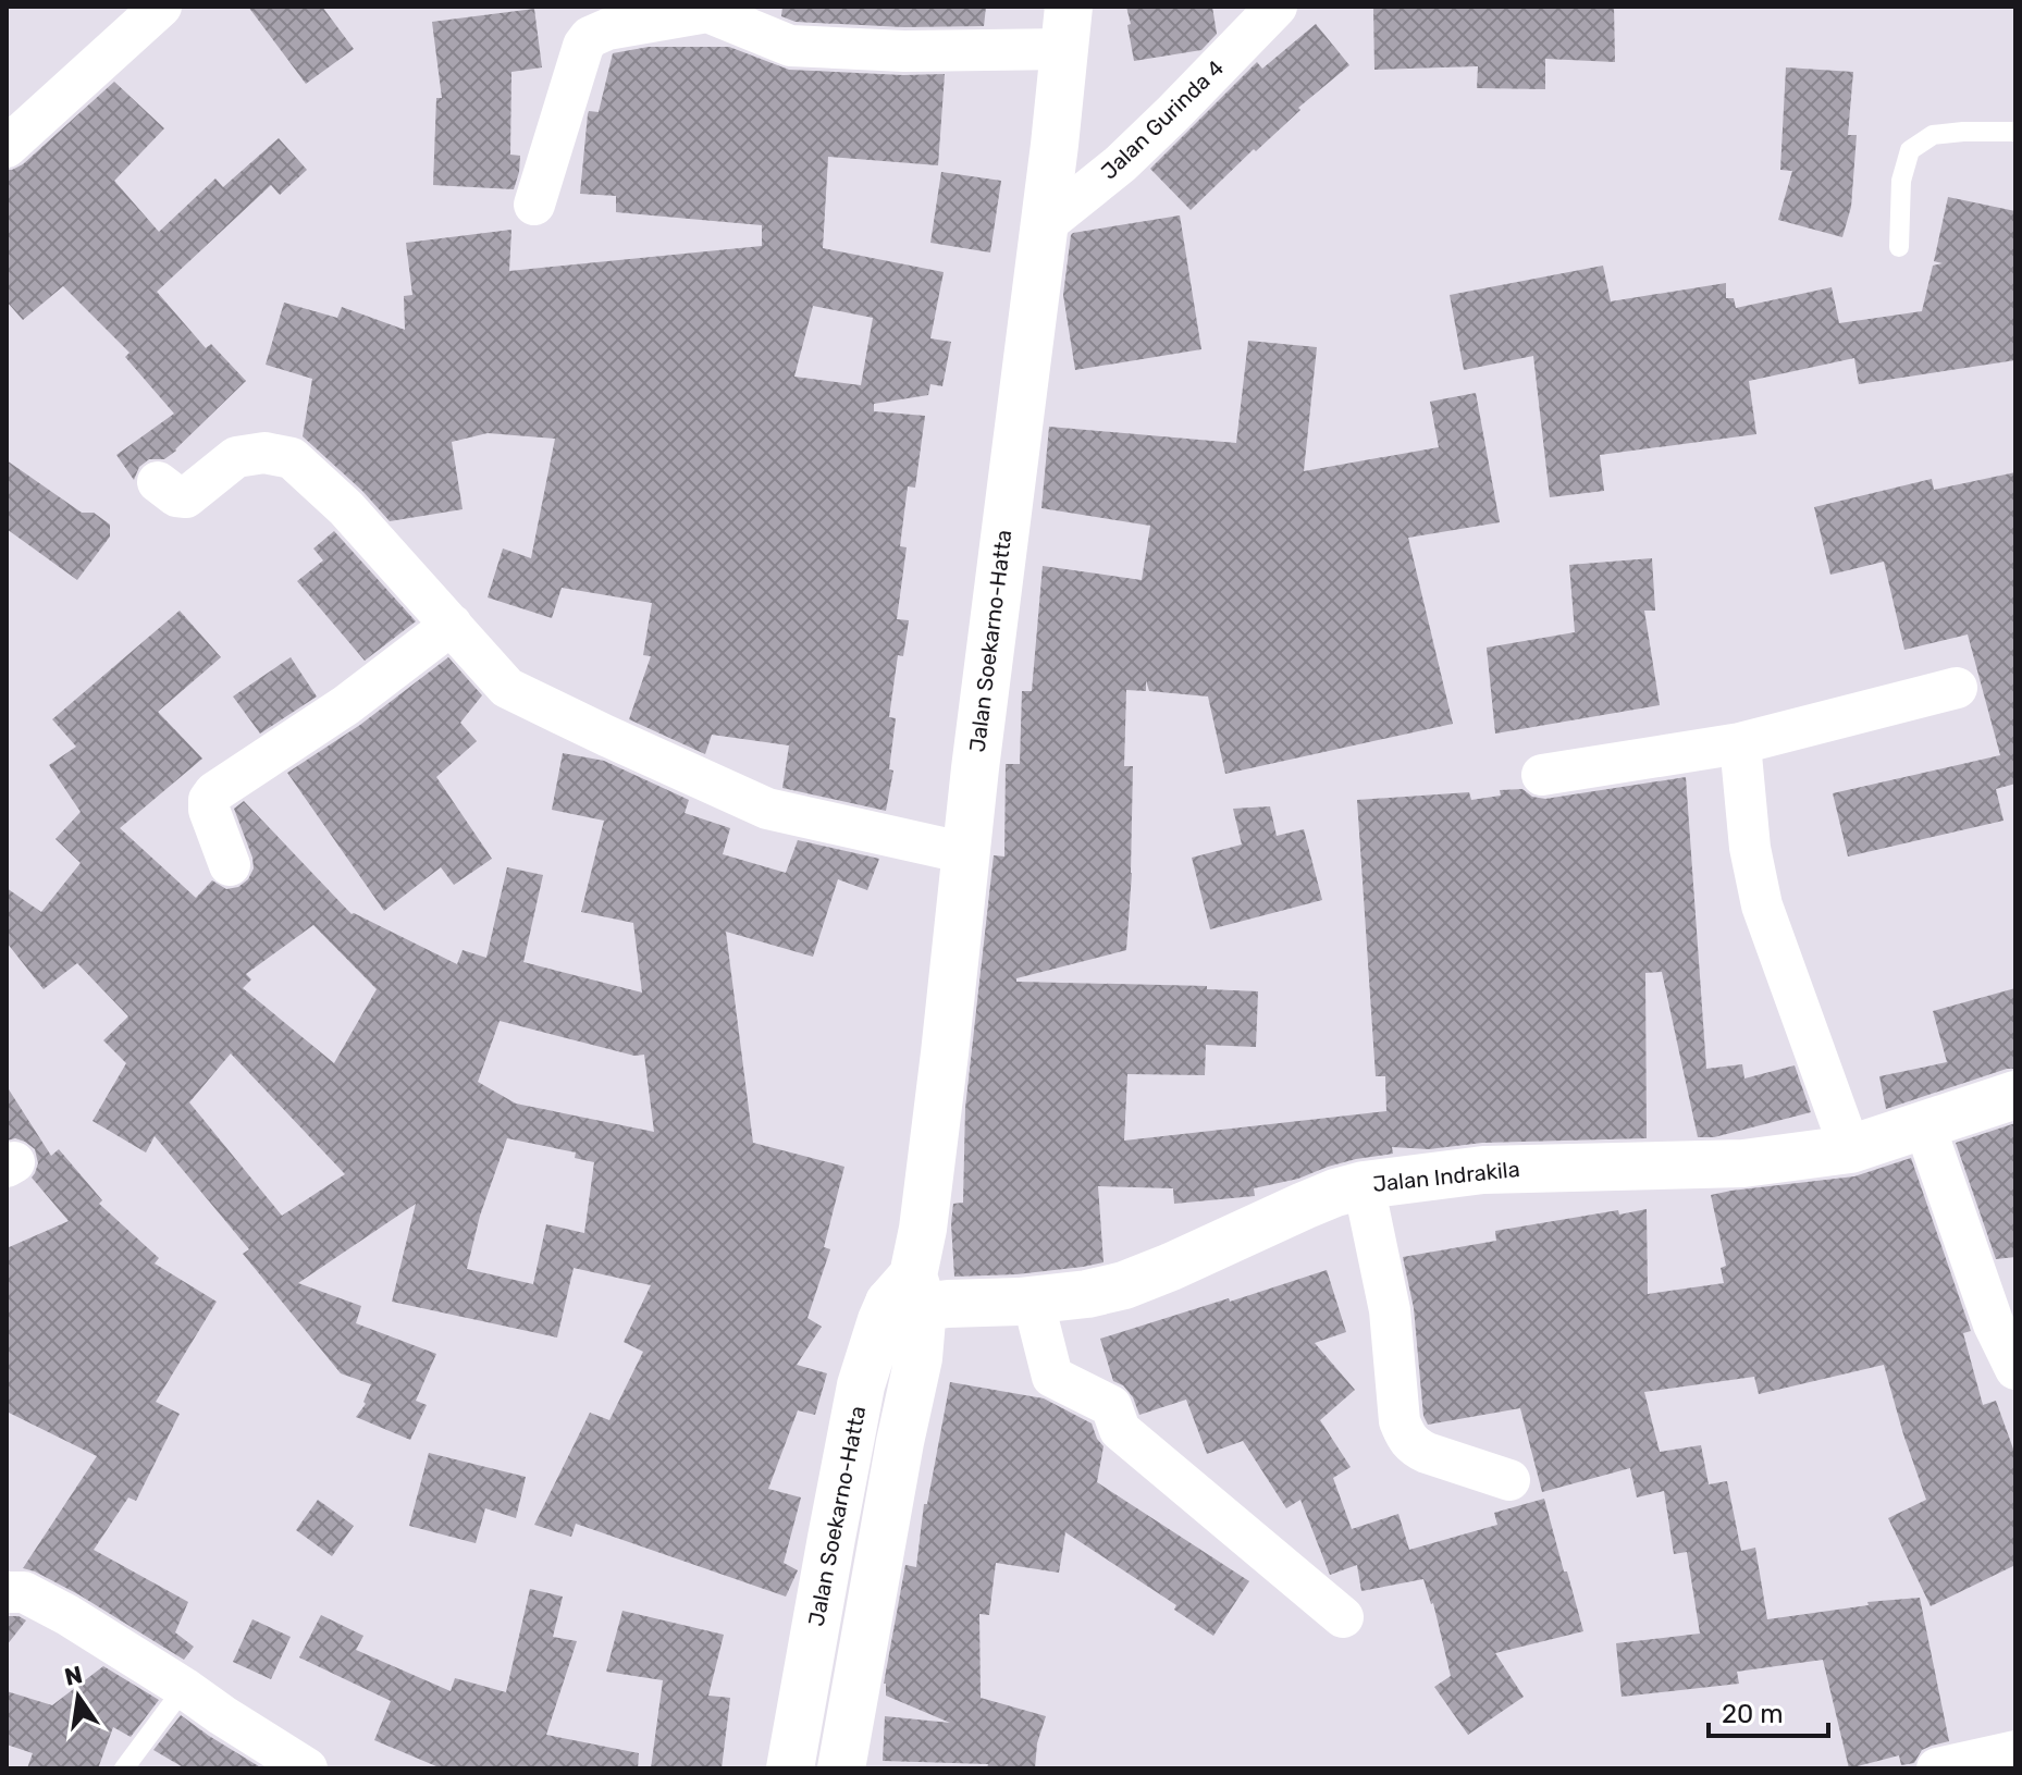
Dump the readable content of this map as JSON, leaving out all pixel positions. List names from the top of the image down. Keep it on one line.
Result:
{"streets":{"main road":["Jalan Soekarno-Hatta","Jalan Indrakila"],"street":["Jalan Gurinda 4"]},"crossings":[["Jalan Gurinda 4","Jalan Soekarno-Hatta"],["Jalan Soekarno-Hatta","Jalan Indrakila"]],"scale_bar":"20 m","north":"top"}
